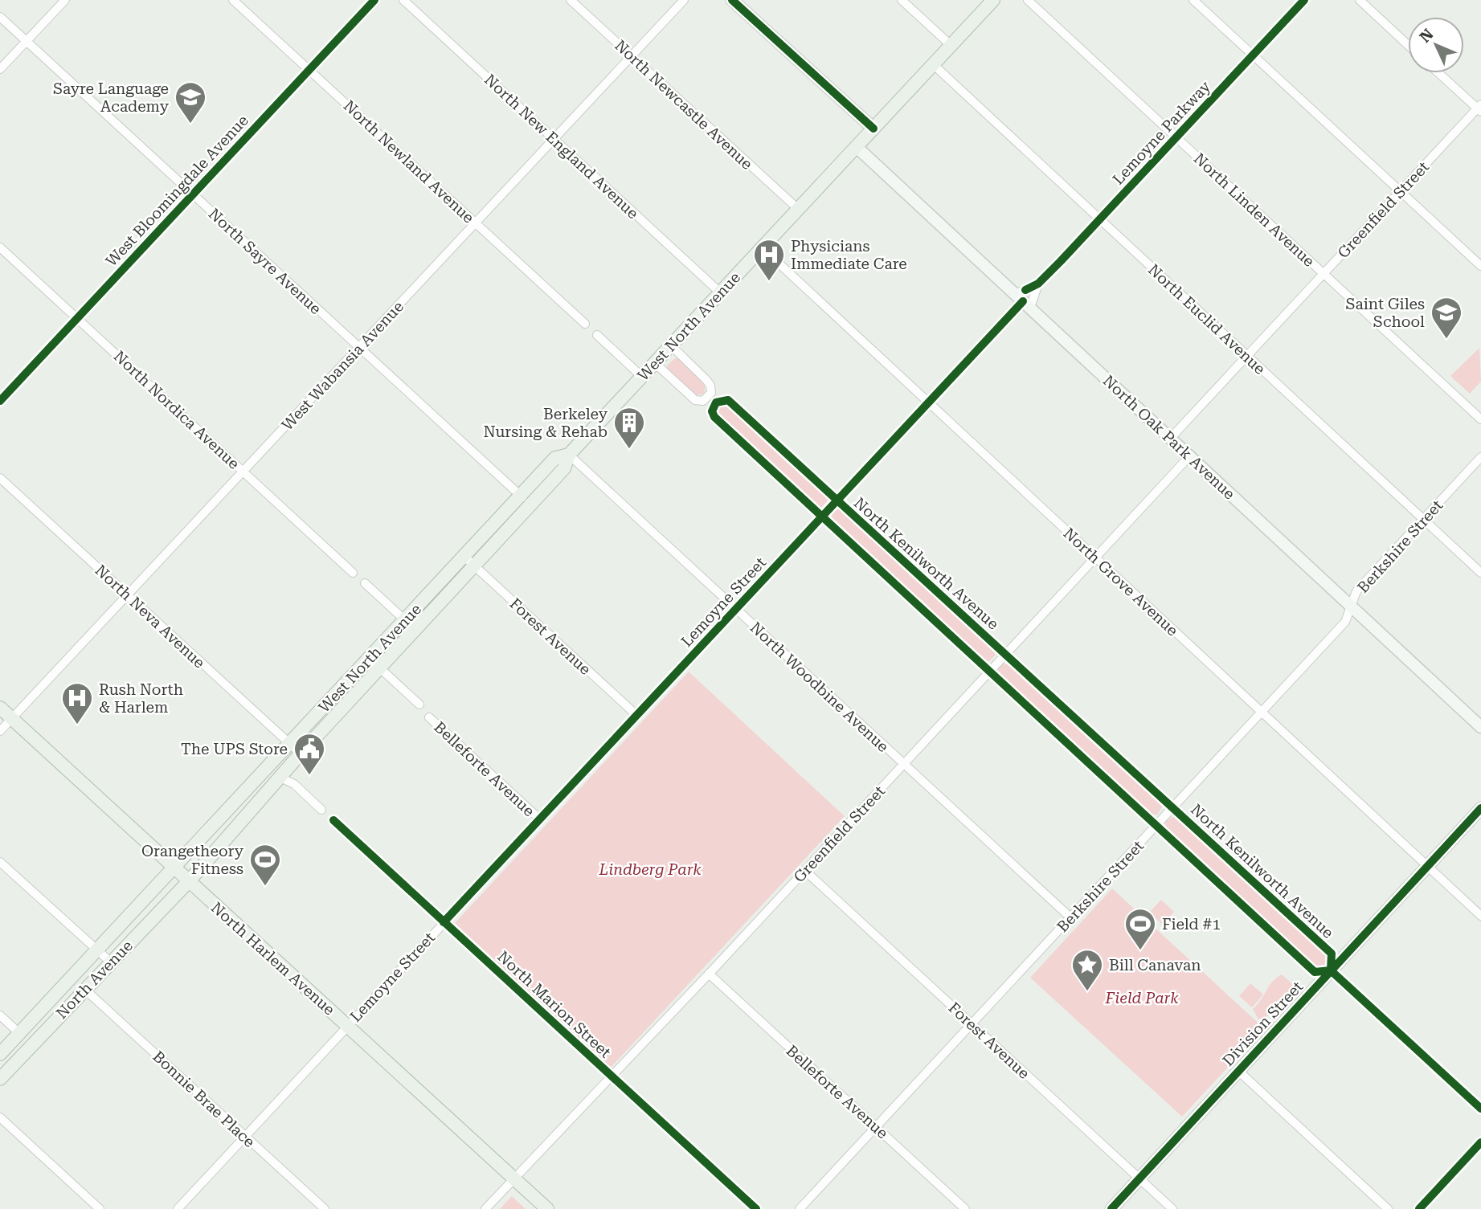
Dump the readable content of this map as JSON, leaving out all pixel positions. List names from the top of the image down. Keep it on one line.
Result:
{"streets":{"main road":["West North Avenue","North Harlem Avenue","North Avenue"],"street":["North Newcastle Avenue","Lemoyne Parkway","North New England Avenue","North Newland Avenue","West Bloomingdale Avenue","North Linden Avenue","Greenfield Street","North Sayre Avenue","North Euclid Avenue","West Wabansia Avenue","North Nordica Avenue","North Oak Park Avenue","Berkshire Street","North Kenilworth Avenue","North Grove Avenue","Lemoyne Street","North Neva Avenue","Forest Avenue","North Woodbine Avenue","Belleforte Avenue","North Marion Street","Division Street","Bonnie Brae Place"]},"crossings":[["North Newcastle Avenue","West North Avenue"],["North Newcastle Avenue","West Wabansia Avenue"],["Lemoyne Parkway","North Linden Avenue"],["Lemoyne Parkway","North Euclid Avenue"],["Lemoyne Parkway","North Oak Park Avenue"],["Lemoyne Parkway","Lemoyne Street"],["North New England Avenue","West North Avenue"],["North New England Avenue","West Wabansia Avenue"],["North Newland Avenue","West Bloomingdale Avenue"],["North Newland Avenue","West Wabansia Avenue"],["West Bloomingdale Avenue","North Sayre Avenue"],["West Bloomingdale Avenue","North Nordica Avenue"],["North Linden Avenue","Greenfield Street"],["Greenfield Street","North Euclid Avenue"],["Greenfield Street","North Oak Park Avenue"],["Greenfield Street","North Kenilworth Avenue"],["Greenfield Street","North Grove Avenue"],["Greenfield Street","Forest Avenue"],["Greenfield Street","North Woodbine Avenue"],["Greenfield Street","Belleforte Avenue"],["Greenfield Street","North Harlem Avenue"],["Greenfield Street","North Marion Street"],["North Sayre Avenue","West North Avenue"],["North Sayre Avenue","West Wabansia Avenue"],["North Euclid Avenue","West North Avenue"],["North Euclid Avenue","Berkshire Street"],["West North Avenue","North Oak Park Avenue"],["West North Avenue","North Grove Avenue"],["West North Avenue","North Neva Avenue"],["West North Avenue","Forest Avenue"],["West North Avenue","North Woodbine Avenue"],["West North Avenue","North Harlem Avenue"],["West North Avenue","North Avenue"],["West Wabansia Avenue","North Nordica Avenue"],["West Wabansia Avenue","North Neva Avenue"],["West Wabansia Avenue","North Harlem Avenue"],["North Oak Park Avenue","Berkshire Street"],["North Oak Park Avenue","Lemoyne Street"],["Berkshire Street","North Kenilworth Avenue"],["Berkshire Street","North Grove Avenue"],["Berkshire Street","Forest Avenue"],["Berkshire Street","North Woodbine Avenue"],["Berkshire Street","Belleforte Avenue"],["North Kenilworth Avenue","Lemoyne Street"],["North Kenilworth Avenue","Division Street"],["North Grove Avenue","Lemoyne Street"],["North Grove Avenue","Division Street"],["Lemoyne Street","Forest Avenue"],["Lemoyne Street","North Woodbine Avenue"],["Lemoyne Street","Belleforte Avenue"],["Lemoyne Street","North Harlem Avenue"],["Lemoyne Street","North Marion Street"],["Lemoyne Street","Bonnie Brae Place"],["Forest Avenue","Division Street"],["North Harlem Avenue","North Avenue"],["North Avenue","Bonnie Brae Place"]],"parks":["Lindberg Park","Field Park"],"places":{"school or university":["Sayre Language Academy","Saint Giles School"],"hospital":["Physicians Immediate Care","Rush North & Harlem"],"building":["Berkeley Nursing & Rehab"],"public building":["The UPS Store"],"sports":["Orangetheory Fitness","Field #1"],"place":["Bill Canavan"]},"north":"top left"}
